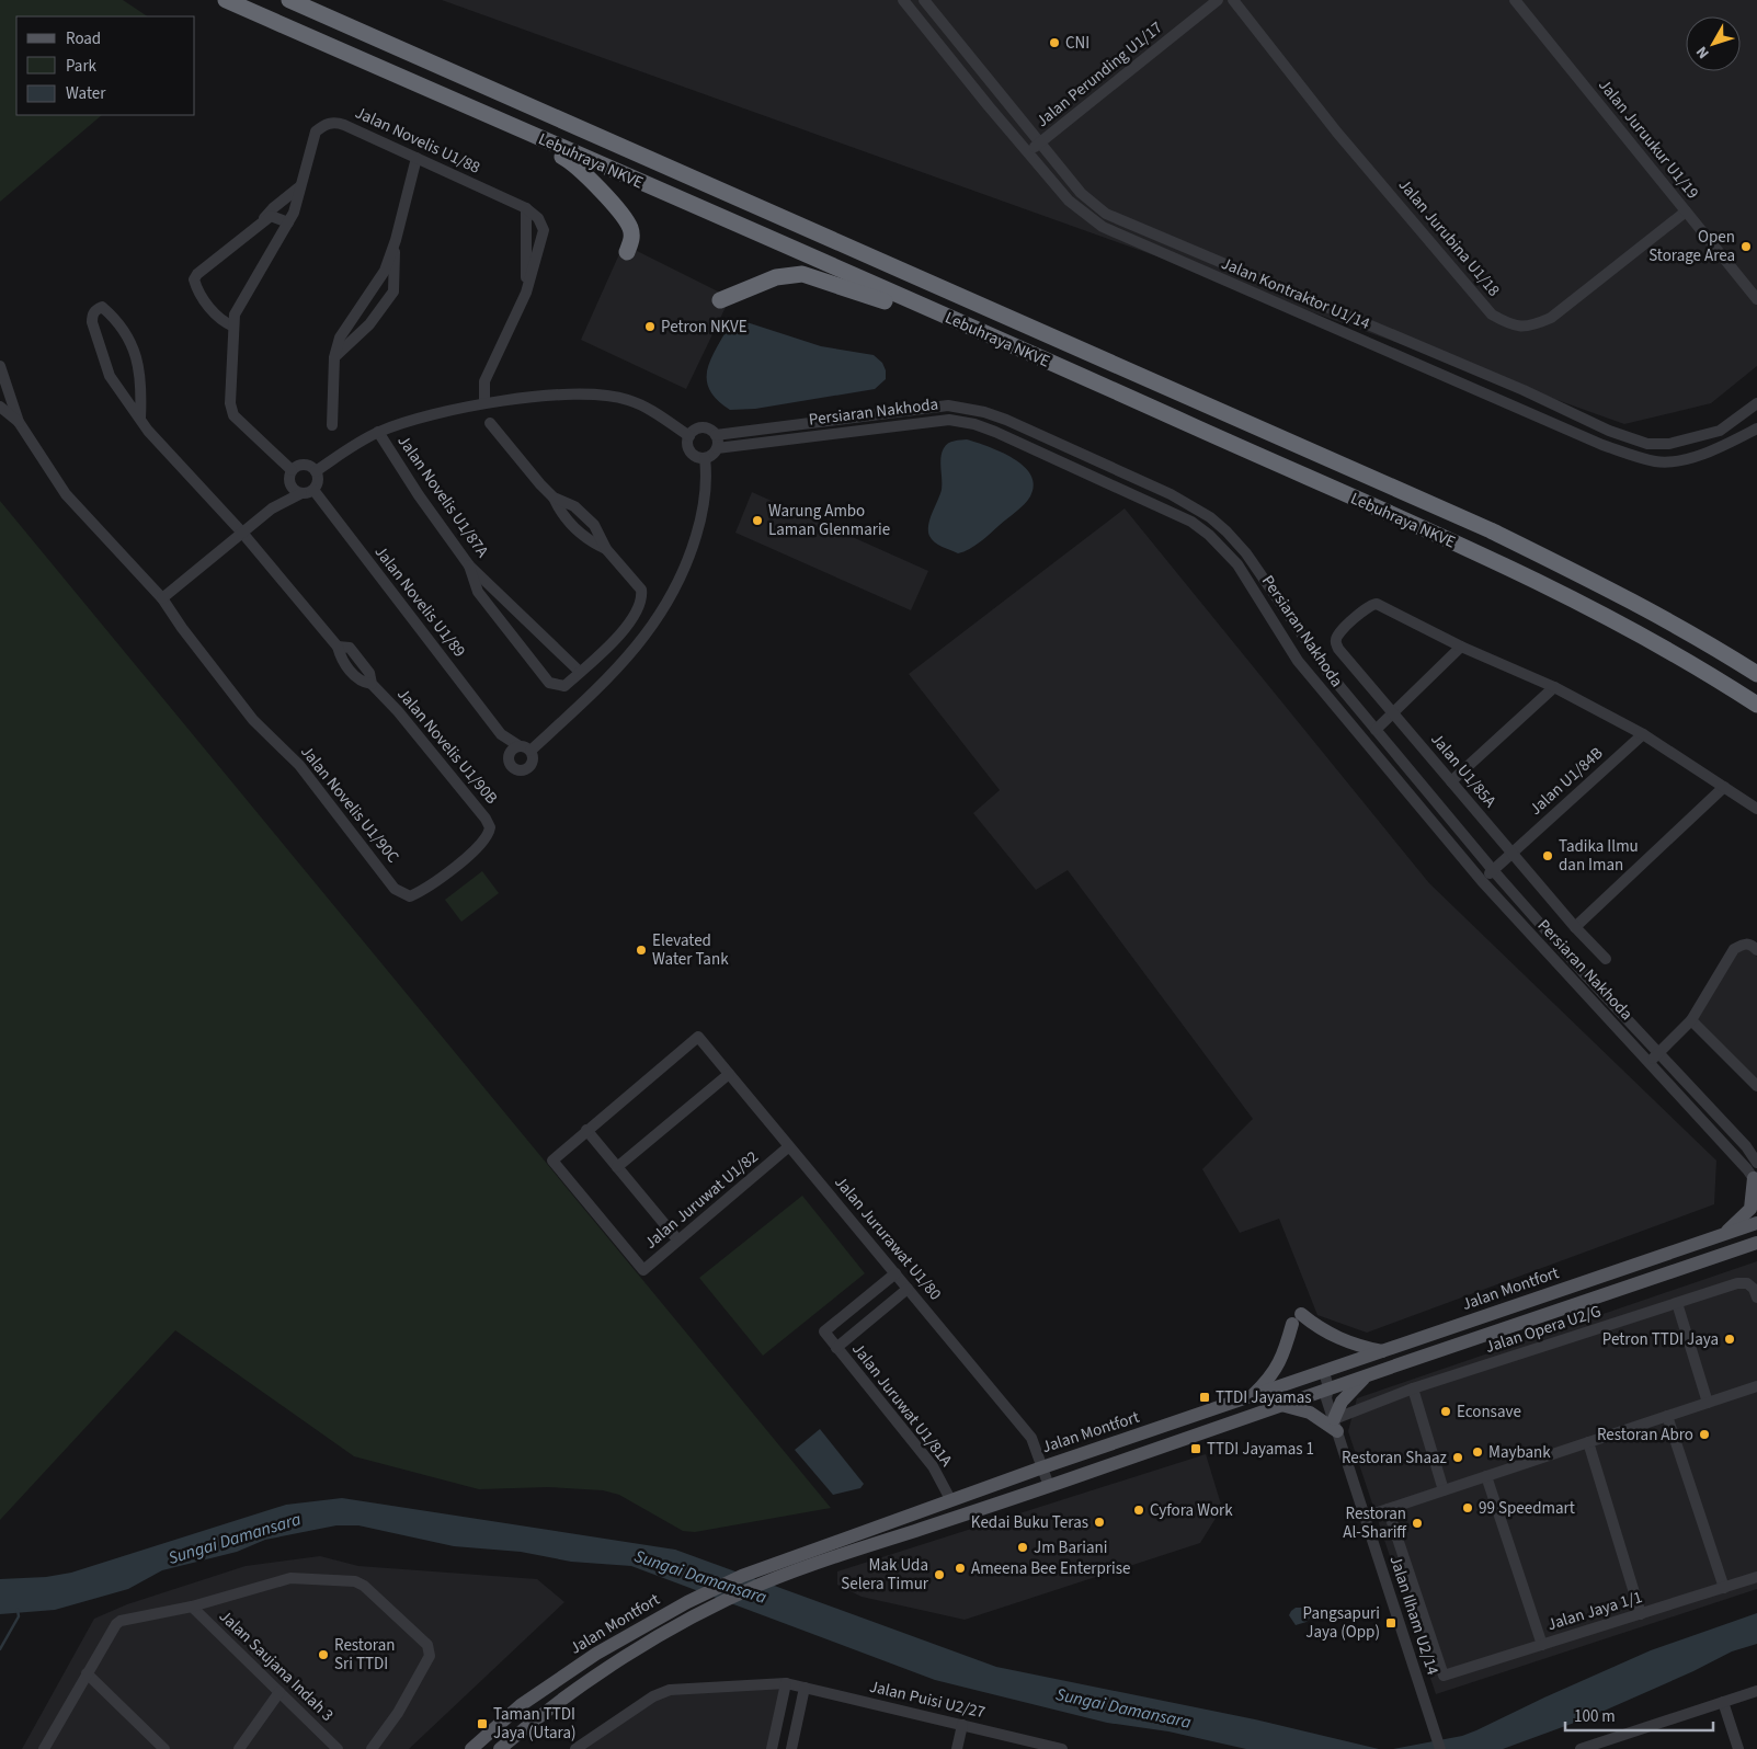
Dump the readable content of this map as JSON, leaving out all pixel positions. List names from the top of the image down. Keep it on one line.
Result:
{"streets":{"highway":["Lebuhraya NKVE"],"main road":["Jalan Montfort"],"street":["Jalan Perunding U1/17","Jalan Juruukur U1/19","Jalan Novelis U1/88","Jalan Jurubina U1/18","Jalan Kontraktor U1/14","Persiaran Nakhoda","Jalan Novelis U1/87A","Jalan Novelis U1/89","Jalan Novelis U1/90B","Jalan U1/85A","Jalan U1/84B","Jalan Novelis U1/90C","Jalan Juruwat U1/82","Jalan Jururawat U1/80","Jalan Opera U2/G","Jalan Juruwat U1/81A","Jalan Jaya 1/1","Jalan Ilham U2/14","Jalan Saujana Indah 3","Jalan Puisi U2/27"]},"crossings":[["Jalan Perunding U1/17","Jalan Kontraktor U1/14"],["Jalan Juruukur U1/19","Jalan Jurubina U1/18"],["Jalan Novelis U1/88","Jalan Novelis U1/89"],["Persiaran Nakhoda","Jalan U1/84B"],["Jalan Novelis U1/90B","Jalan Novelis U1/90C"],["Jalan U1/85A","Jalan U1/84B"],["Jalan Juruwat U1/82","Jalan Jururawat U1/80"],["Jalan Jururawat U1/80","Jalan Montfort"],["Jalan Jururawat U1/80","Jalan Juruwat U1/81A"],["Jalan Montfort","Jalan Juruwat U1/81A"],["Jalan Montfort","Jalan Ilham U2/14"],["Jalan Opera U2/G","Jalan Ilham U2/14"]],"water":["Sungai Damansara"],"places":{"other":["CNI","Open Storage Area","Petron NKVE","Warung Ambo Laman Glenmarie","Tadika Ilmu dan Iman","Elevated Water Tank","Petron TTDI Jaya","Econsave","Restoran Abro","Maybank","Restoran Shaaz","99 Speedmart","Cyfora Work","Kedai Buku Teras","Restoran Al-Shariff","Jm Bariani","Ameena Bee Enterprise","Mak Uda Selera Timur","Restoran Sri TTDI"],"transit":["TTDI Jayamas","TTDI Jayamas 1","Pangsapuri Jaya (Opp)","Taman TTDI Jaya (Utara)"]},"legend":["Road","Park","Water"],"scale_bar":"100 m","north":"bottom left"}
